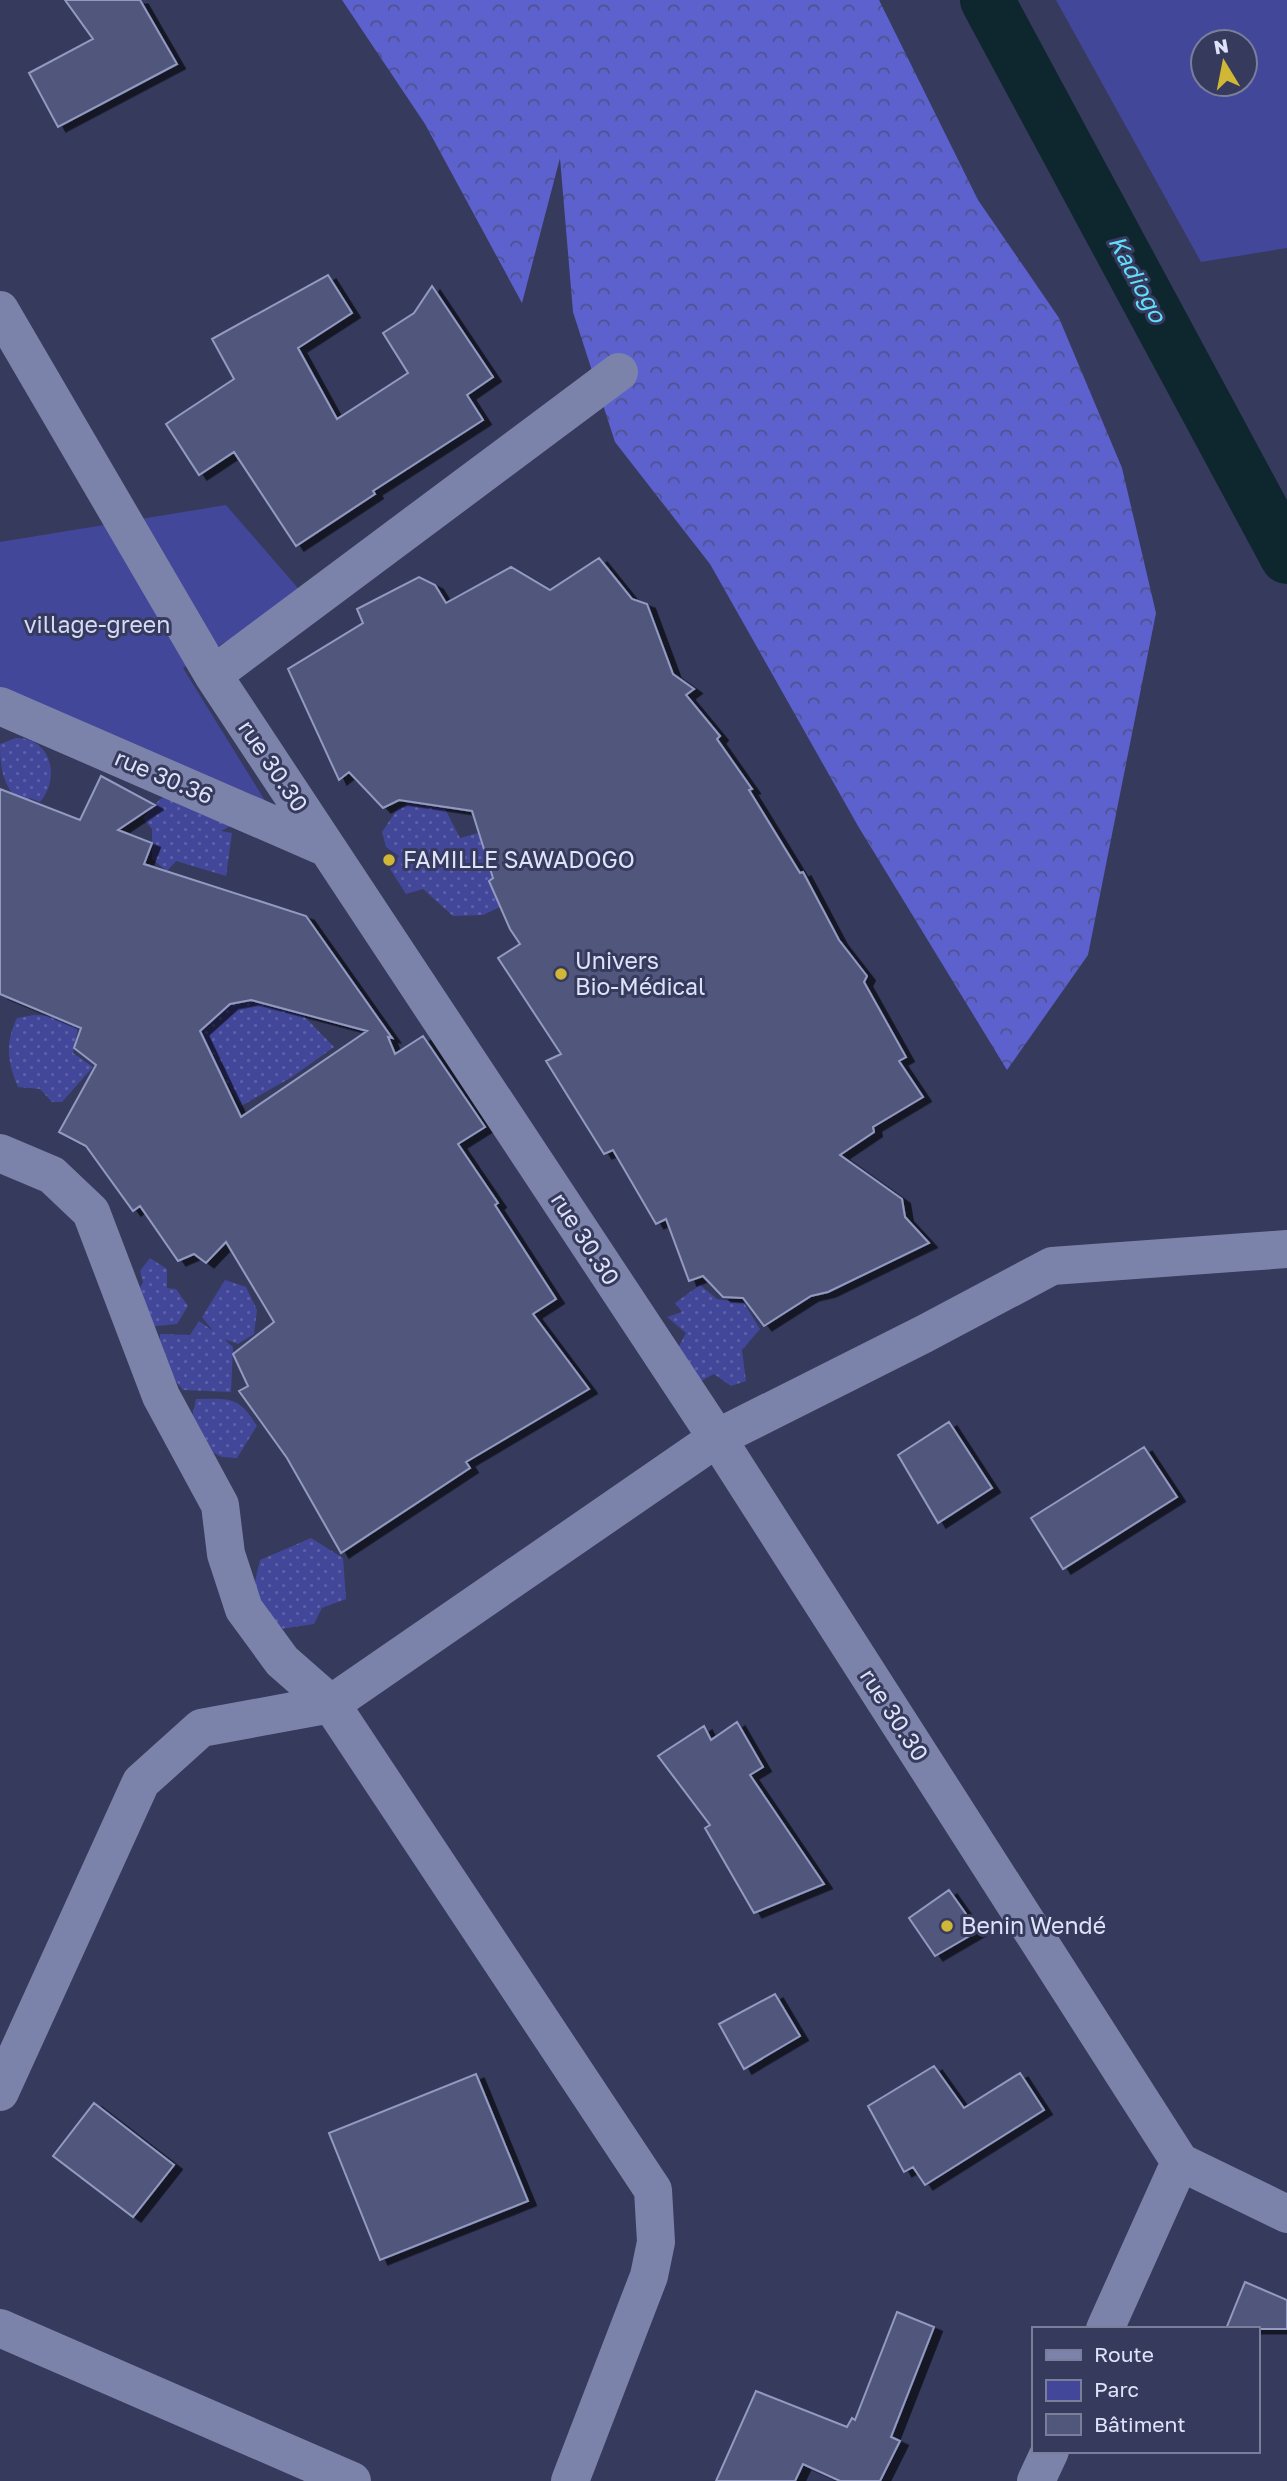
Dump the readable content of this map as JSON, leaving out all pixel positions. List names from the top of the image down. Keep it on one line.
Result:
{"streets":{"street":["rue 30.30","rue 30.36"]},"crossings":[["rue 30.30","rue 30.36"]],"water":["Kadiogo"],"parks":["village-green"],"places":["FAMILLE SAWADOGO","Univers Bio-Médical","Benin Wendé"],"legend":["Route","Parc","Bâtiment"],"north":"top"}
